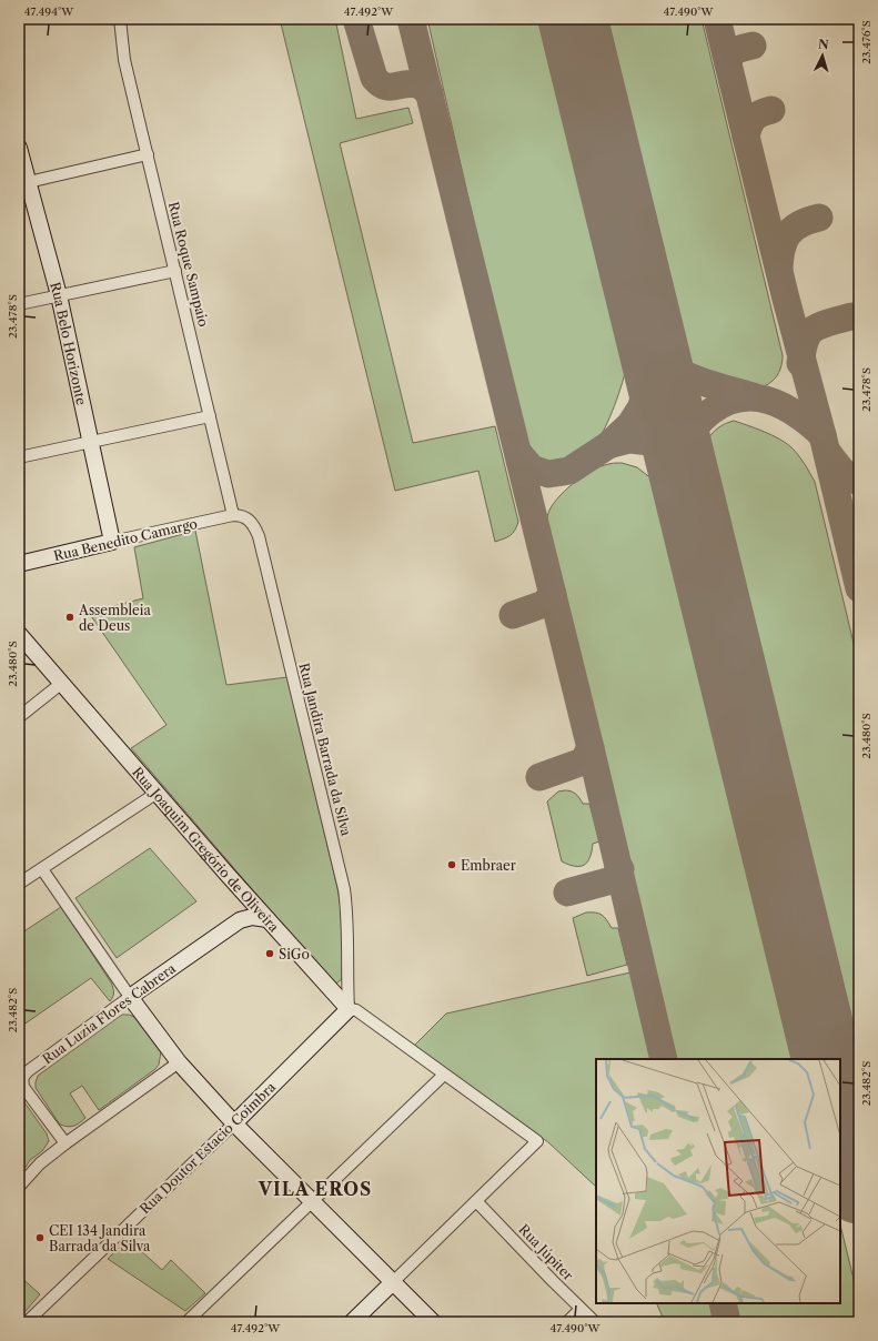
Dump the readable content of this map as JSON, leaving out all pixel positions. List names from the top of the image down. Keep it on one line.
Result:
{"streets":{"street":["Rua Roque Sampaio","Rua Belo Horizonte","Rua Benedito Camargo","Rua Jandira Barrada da Silva","Rua Joaquim Gregório de Oliveira","Rua Luzia Flores Cabrera","Rua Doutor Estacio Coimbra","Rua Júpiter"]},"crossings":[["Rua Roque Sampaio","Rua Benedito Camargo"],["Rua Roque Sampaio","Rua Jandira Barrada da Silva"],["Rua Belo Horizonte","Rua Benedito Camargo"],["Rua Benedito Camargo","Rua Jandira Barrada da Silva"],["Rua Jandira Barrada da Silva","Rua Joaquim Gregório de Oliveira"],["Rua Jandira Barrada da Silva","Rua Doutor Estacio Coimbra"],["Rua Joaquim Gregório de Oliveira","Rua Luzia Flores Cabrera"],["Rua Joaquim Gregório de Oliveira","Rua Doutor Estacio Coimbra"],["Rua Joaquim Gregório de Oliveira","Rua Júpiter"]],"districts":["VILA EROS"],"places":["Assembleia de Deus","Embraer","SiGo","CEI 134 Jandira Barrada da Silva"],"north":"top","coordinates":["47.494°W","47.492°W","47.490°W","23.476°S","23.478°S","23.480°S","23.482°S"]}
